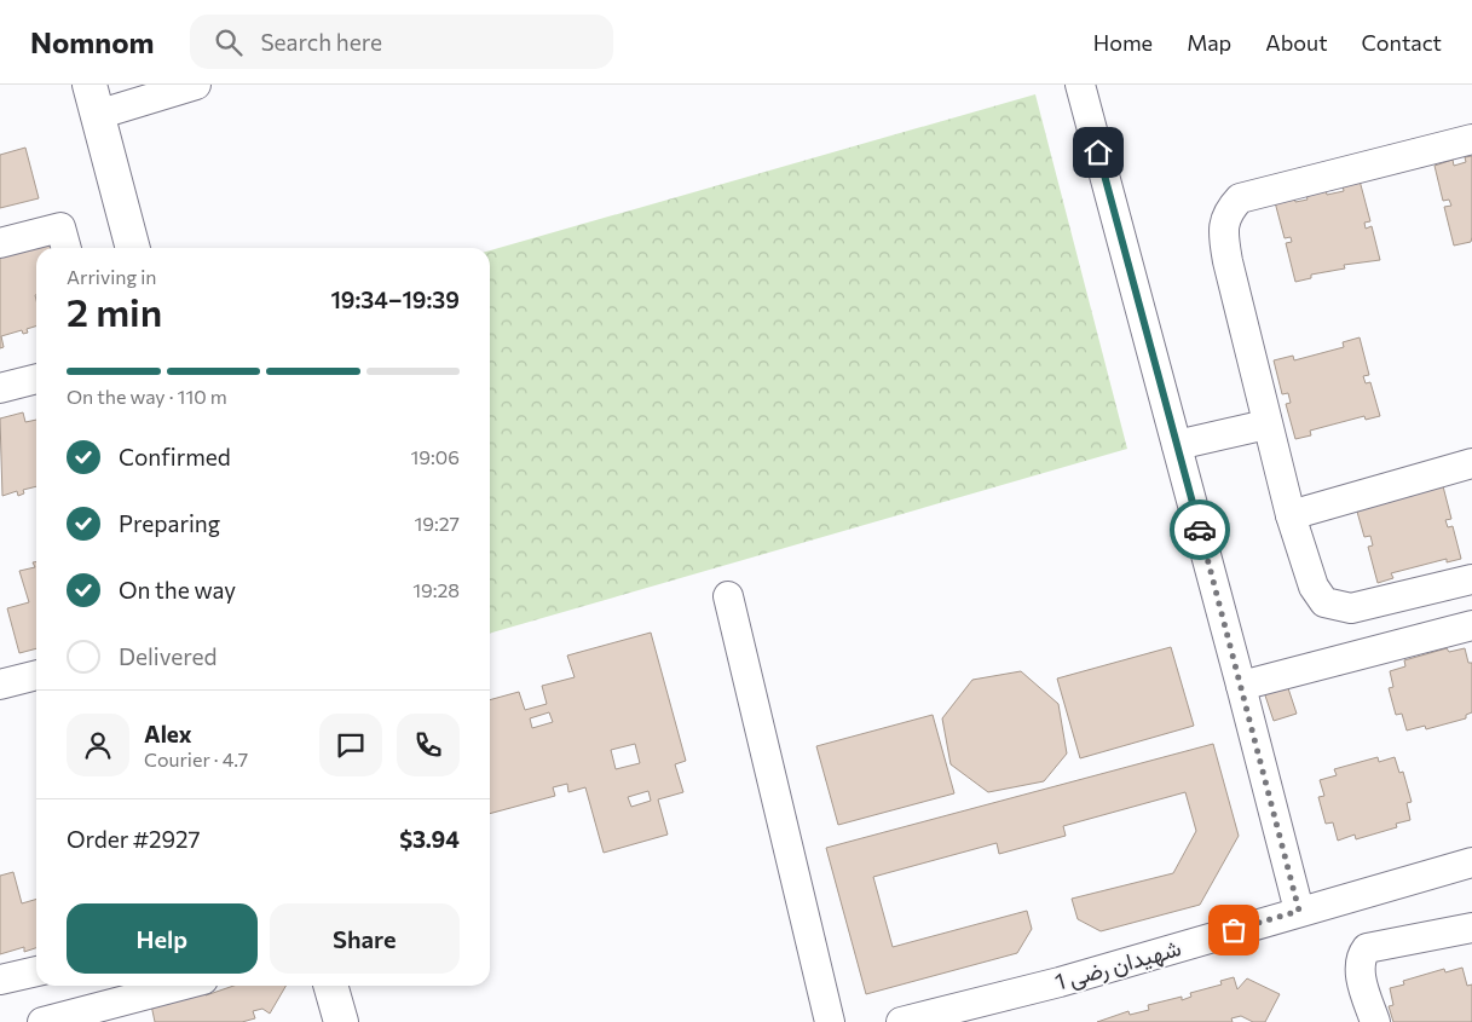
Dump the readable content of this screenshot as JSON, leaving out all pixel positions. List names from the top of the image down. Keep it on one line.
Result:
{"streets":{"street":["شهیدان رضی 1"]},"page":{"header":"Nomnom","search":"Search here","nav":["Home","Map","About","Contact"],"heading":["2 min","Arriving in","19:34–19:39"],"panel":["Alex","Courier · 4.7","Order #2927","$3.94"],"bar":"On the way · 110 m","list":[["Confirmed","19:06"],["Preparing","19:27"],["On the way","19:28"],"Delivered"],"buttons":["Help","Share"]}}
